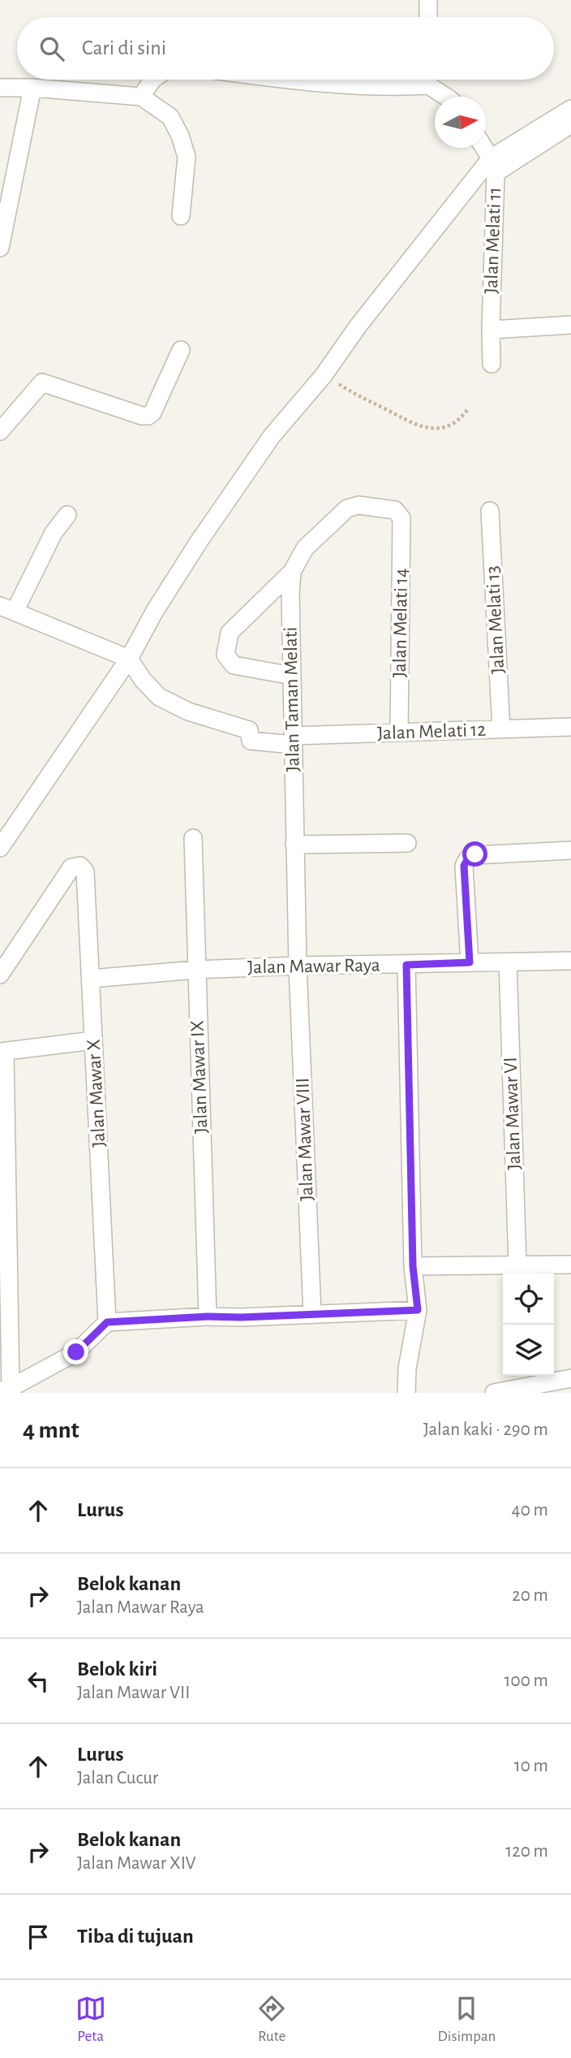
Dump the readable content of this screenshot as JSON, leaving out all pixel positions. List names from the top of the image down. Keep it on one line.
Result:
{"streets":{"street":["Jalan Melati 11","Jalan Melati 13","Jalan Melati 14","Jalan Taman Melati","Jalan Melati 12","Jalan Mawar Raya","Jalan Mawar IX","Jalan Mawar X","Jalan Mawar VI","Jalan Mawar VIII"]},"crossings":[["Jalan Melati 13","Jalan Melati 12"],["Jalan Melati 14","Jalan Taman Melati"],["Jalan Melati 14","Jalan Melati 12"],["Jalan Taman Melati","Jalan Melati 12"],["Jalan Taman Melati","Jalan Mawar Raya"],["Jalan Taman Melati","Jalan Mawar VIII"],["Jalan Mawar Raya","Jalan Mawar IX"],["Jalan Mawar Raya","Jalan Mawar X"],["Jalan Mawar Raya","Jalan Mawar VI"],["Jalan Mawar Raya","Jalan Mawar VIII"]],"north":"right","page":{"search":"Cari di sini","heading":["4 mnt","Jalan kaki · 290 m"],"list":[["Lurus","40 m"],["Belok kanan","Jalan Mawar Raya","20 m"],["Belok kiri","Jalan Mawar VII","100 m"],["Lurus","Jalan Cucur","10 m"],["Belok kanan","Jalan Mawar XIV","120 m"],"Tiba di tujuan"],"nav":["Peta","Rute","Disimpan"]}}
